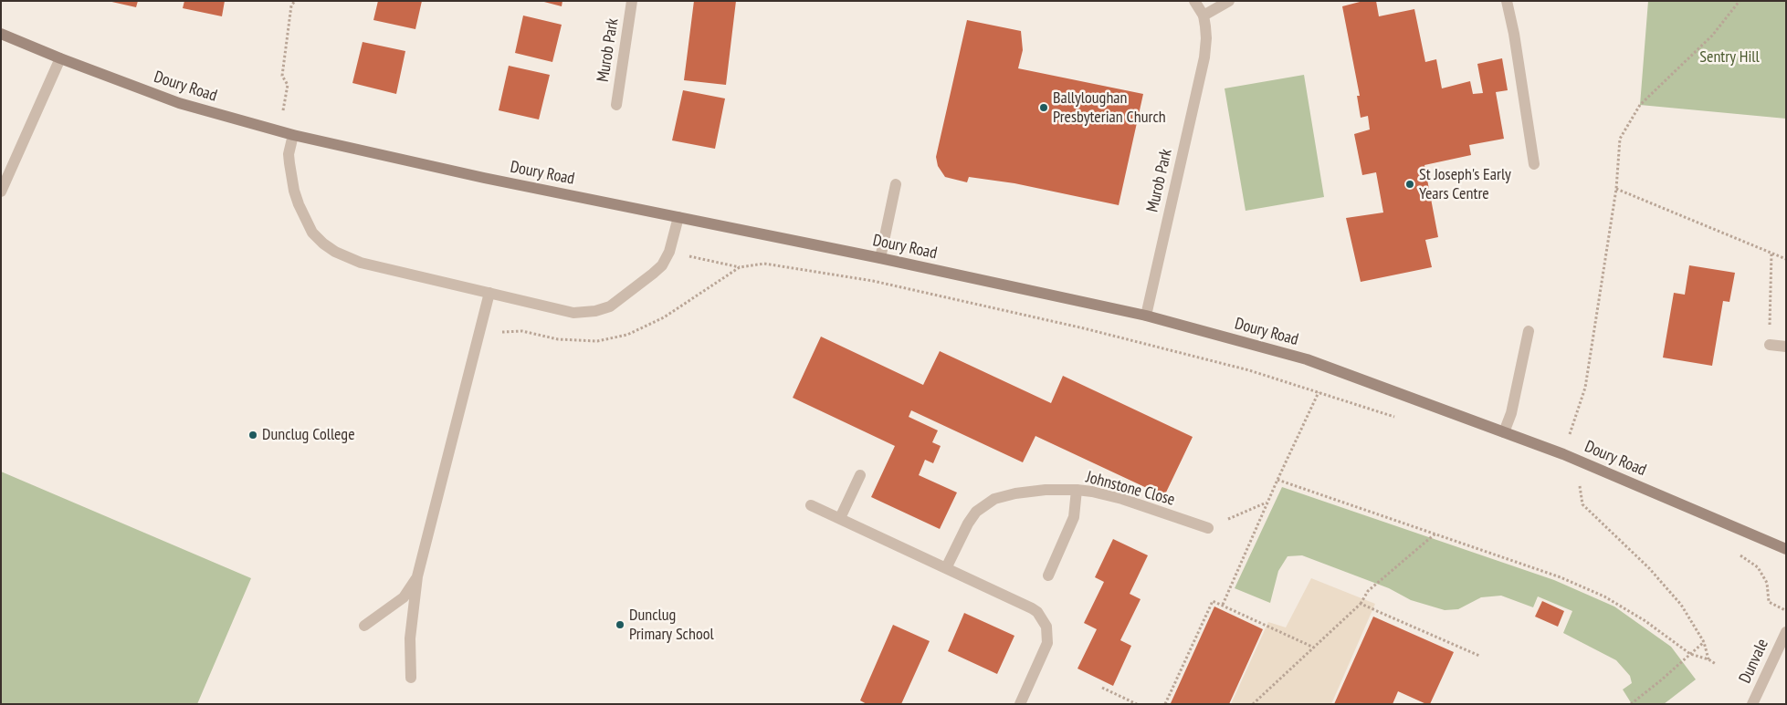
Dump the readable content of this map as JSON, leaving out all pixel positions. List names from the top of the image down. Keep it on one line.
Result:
{"streets":{"street":["Murob Park","Doury Road","Johnstone Close","Dunvale"]},"crossings":[["Murob Park","Doury Road"]],"parks":["Sentry Hill"],"places":["Ballyloughan Presbyterian Church","St Joseph's Early Years Centre","Dunclug College","Dunclug Primary School"]}
